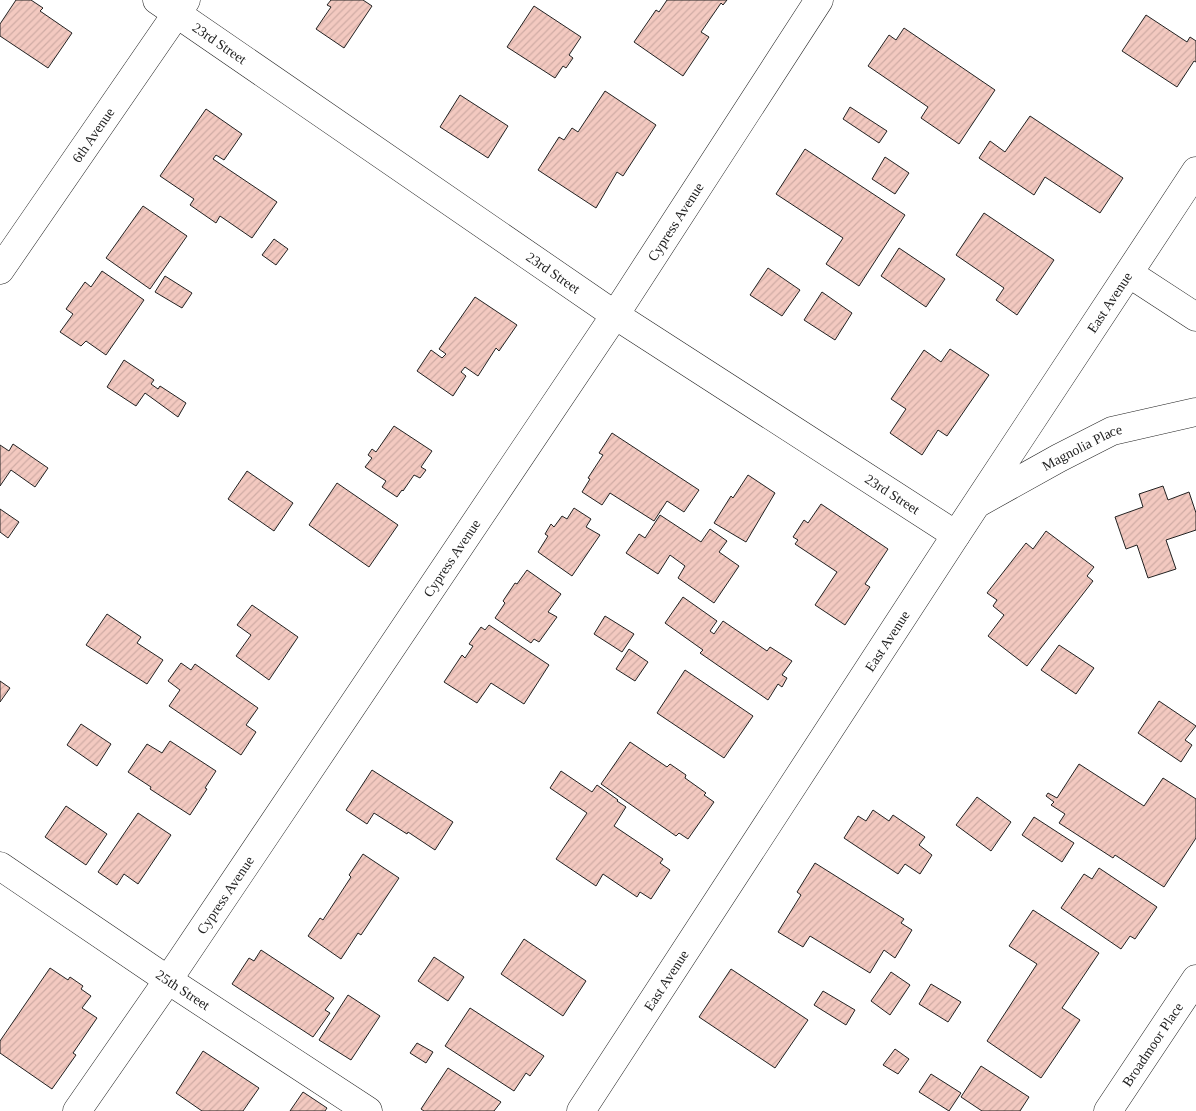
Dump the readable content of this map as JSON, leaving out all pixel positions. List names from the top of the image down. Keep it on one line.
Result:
{"streets":{"street":["23rd Street","6th Avenue","Cypress Avenue","East Avenue","Magnolia Place","25th Street","Broadmoor Place"]},"crossings":[["23rd Street","6th Avenue"],["23rd Street","Cypress Avenue"],["23rd Street","East Avenue"],["Cypress Avenue","25th Street"],["East Avenue","Magnolia Place"]]}
